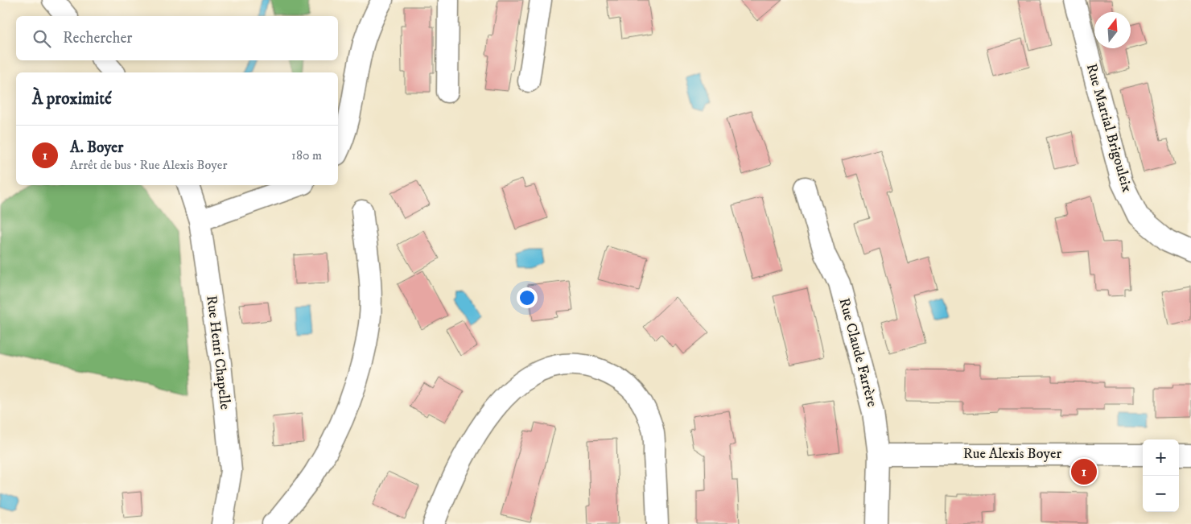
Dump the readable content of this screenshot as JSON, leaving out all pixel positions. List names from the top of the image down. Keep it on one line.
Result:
{"streets":{"street":["Rue Martial Brigouleix","Rue Henri Chapelle","Rue Claude Farrère","Rue Alexis Boyer"]},"crossings":[["Rue Claude Farrère","Rue Alexis Boyer"]],"north":"top","page":{"search":"Rechercher","heading":"À proximité","list":[{"mark":"1","name":"A. Boyer","note":"Arrêt de bus · Rue Alexis Boyer","value":"180 m"}],"map_buttons":["+","−"],"pins":"1"}}
